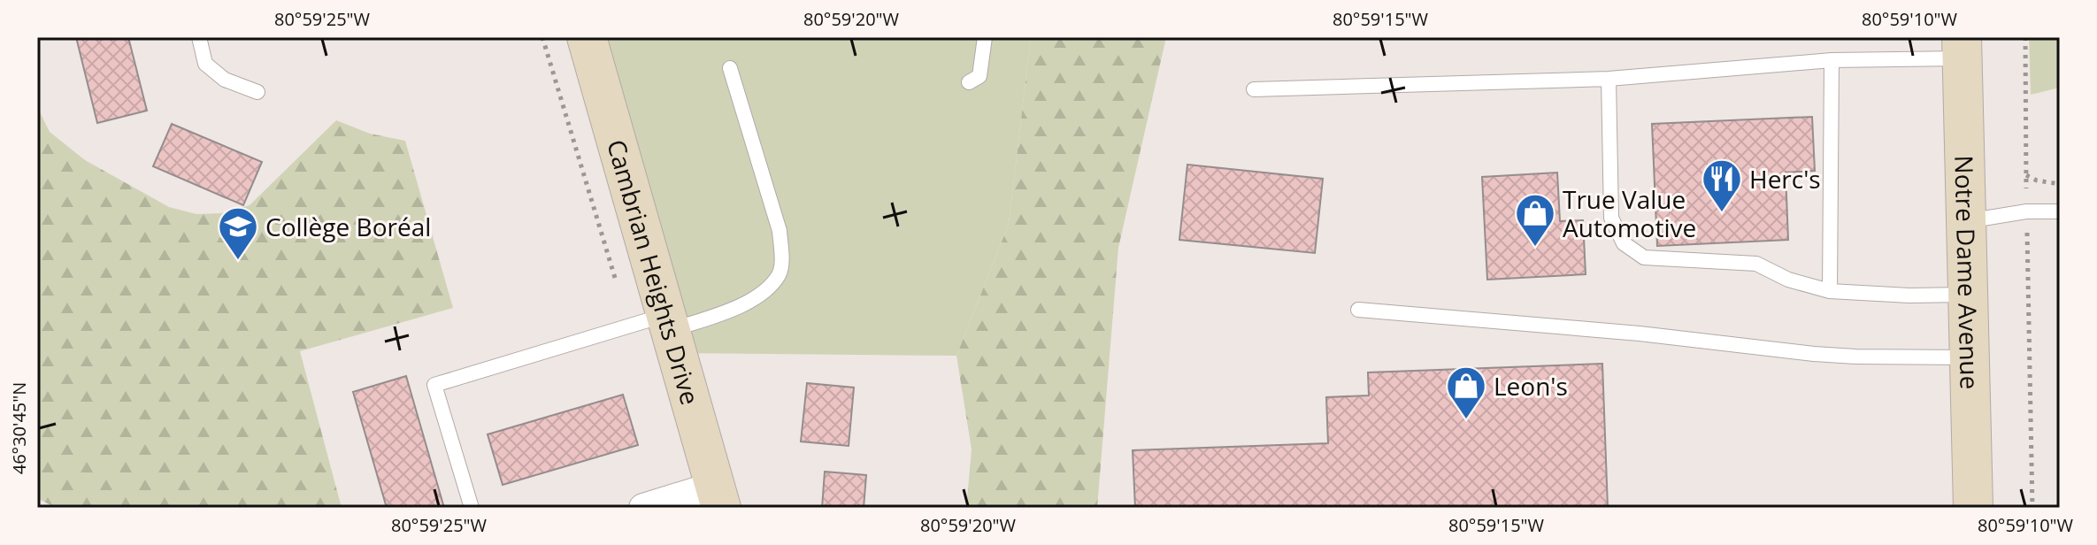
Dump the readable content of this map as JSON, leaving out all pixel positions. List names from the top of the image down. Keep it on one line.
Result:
{"streets":{"main road":["Cambrian Heights Drive","Notre Dame Avenue"]},"places":{"restaurant":["Herc's"],"shop":["True Value Automotive","Leon's"],"school or university":["Collège Boréal"]},"coordinates":["80°59'25\"W","80°59'20\"W","80°59'15\"W","80°59'10\"W","46°30'45\"N"]}
